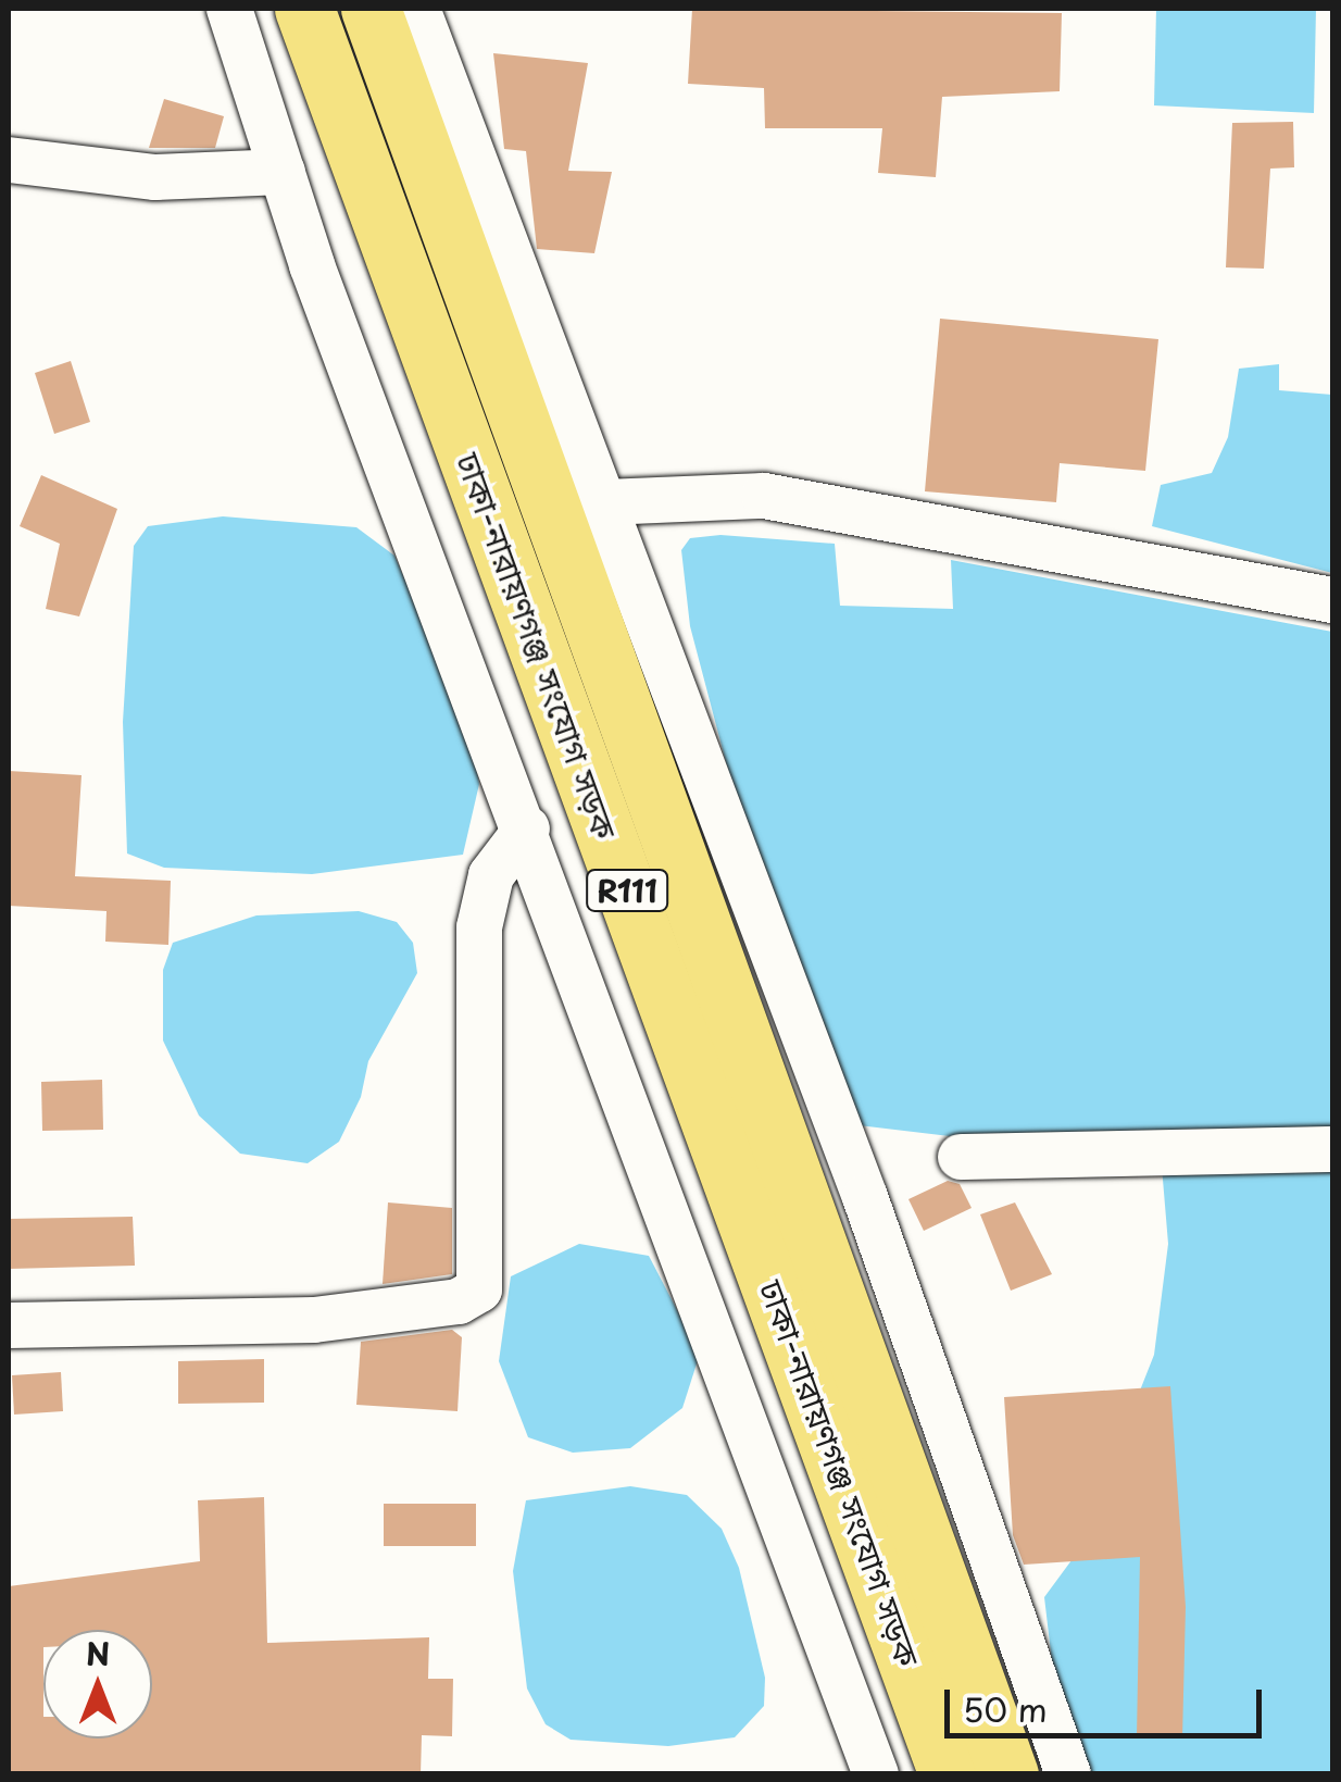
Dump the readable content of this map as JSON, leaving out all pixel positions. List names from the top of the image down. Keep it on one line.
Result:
{"streets":{"main road":["ঢাকা-নারায়ণগঞ্জ সংযোগ সড়ক","R111"]},"scale_bar":"50 m","north":"top"}
